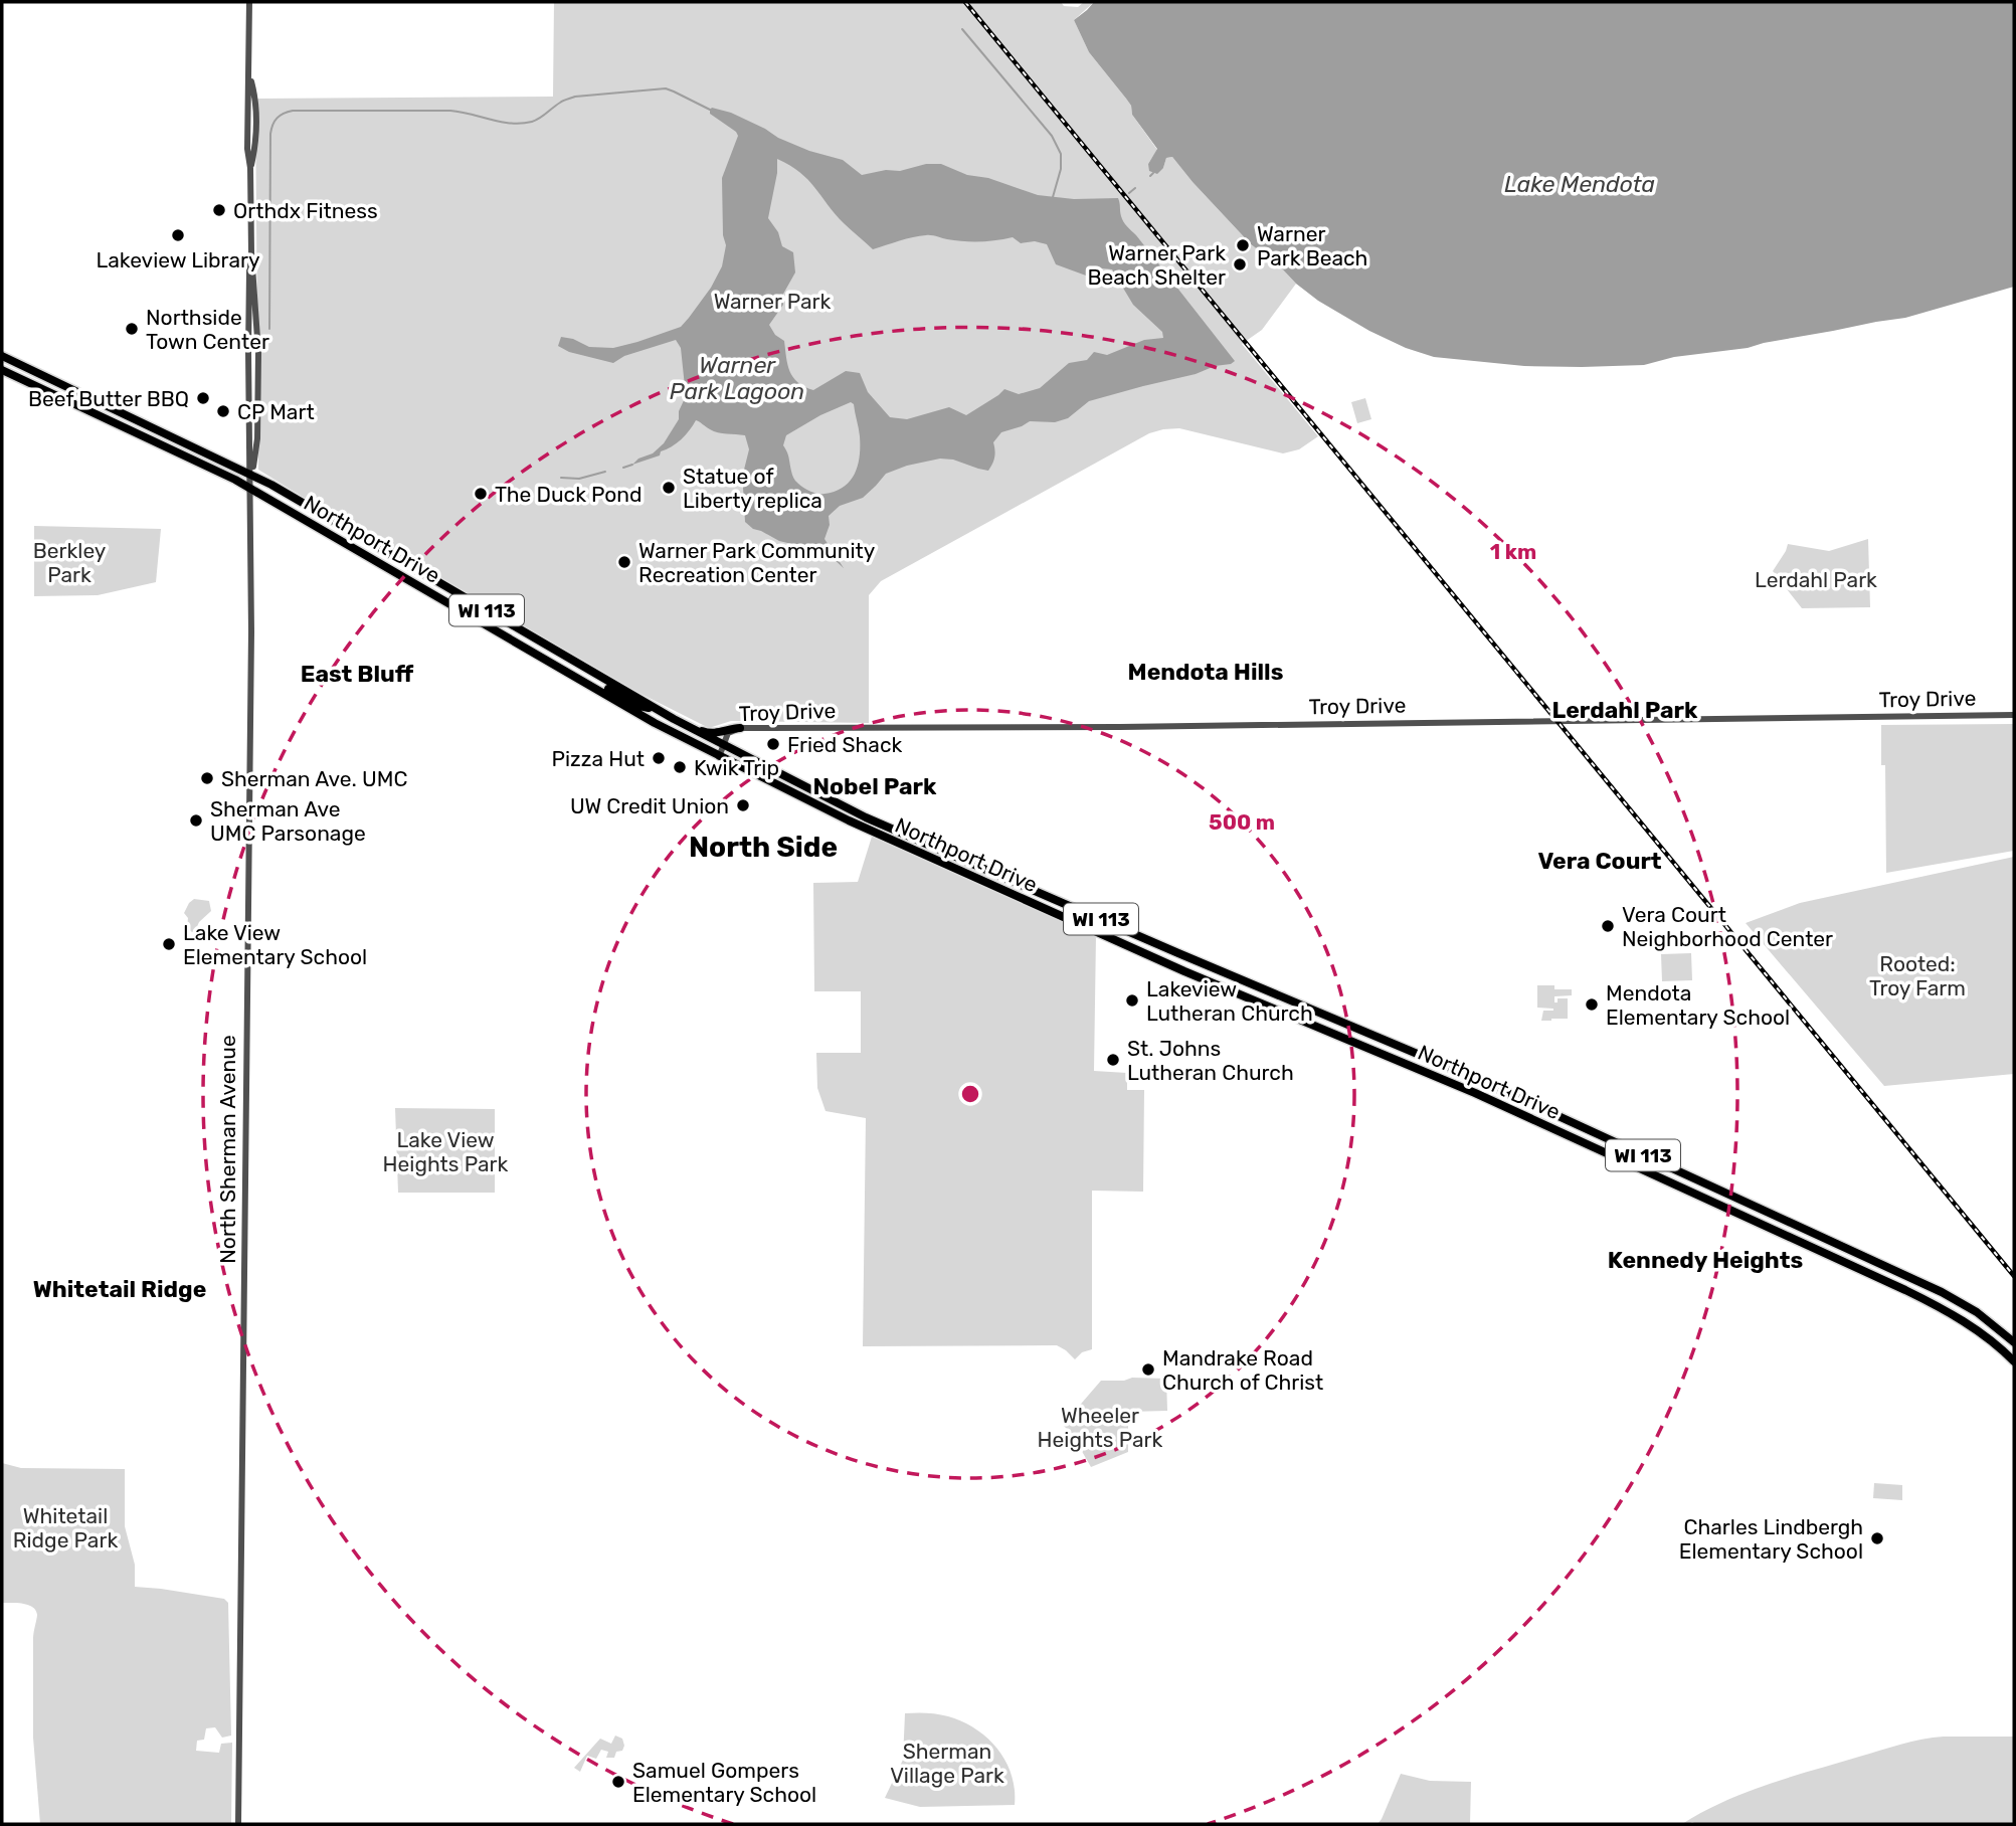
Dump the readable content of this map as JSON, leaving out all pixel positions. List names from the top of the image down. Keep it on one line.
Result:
{"streets":{"main road":["Northport Drive","WI 113"],"street":["Troy Drive","North Sherman Avenue"]},"crossings":[["Northport Drive","Troy Drive"],["Northport Drive","North Sherman Avenue"]],"districts":["Mendota Hills","East Bluff","Lerdahl Park","Nobel Park","North Side","Vera Court","Kennedy Heights","Whitetail Ridge"],"water":["Lake Mendota","Warner Park Lagoon"],"parks":["Warner Park","Berkley Park","Lerdahl Park","Rooted: Troy Farm","Lake View Heights Park","Wheeler Heights Park","Whitetail Ridge Park","Sherman Village Park"],"places":["Orthdx Fitness","Lakeview Library","Warner Park Beach","Warner Park Beach Shelter","Northside Town Center","Beef Butter BBQ","CP Mart","Statue of Liberty replica","The Duck Pond","Warner Park Community Recreation Center","Fried Shack","Pizza Hut","Kwik Trip","Sherman Ave. UMC","UW Credit Union","Sherman Ave UMC Parsonage","Vera Court Neighborhood Center","Lake View Elementary School","Lakeview Lutheran Church","Mendota Elementary School","St. Johns Lutheran Church","Mandrake Road Church of Christ","Charles Lindbergh Elementary School","Samuel Gompers Elementary School"],"rings":["1 km","500 m"]}
